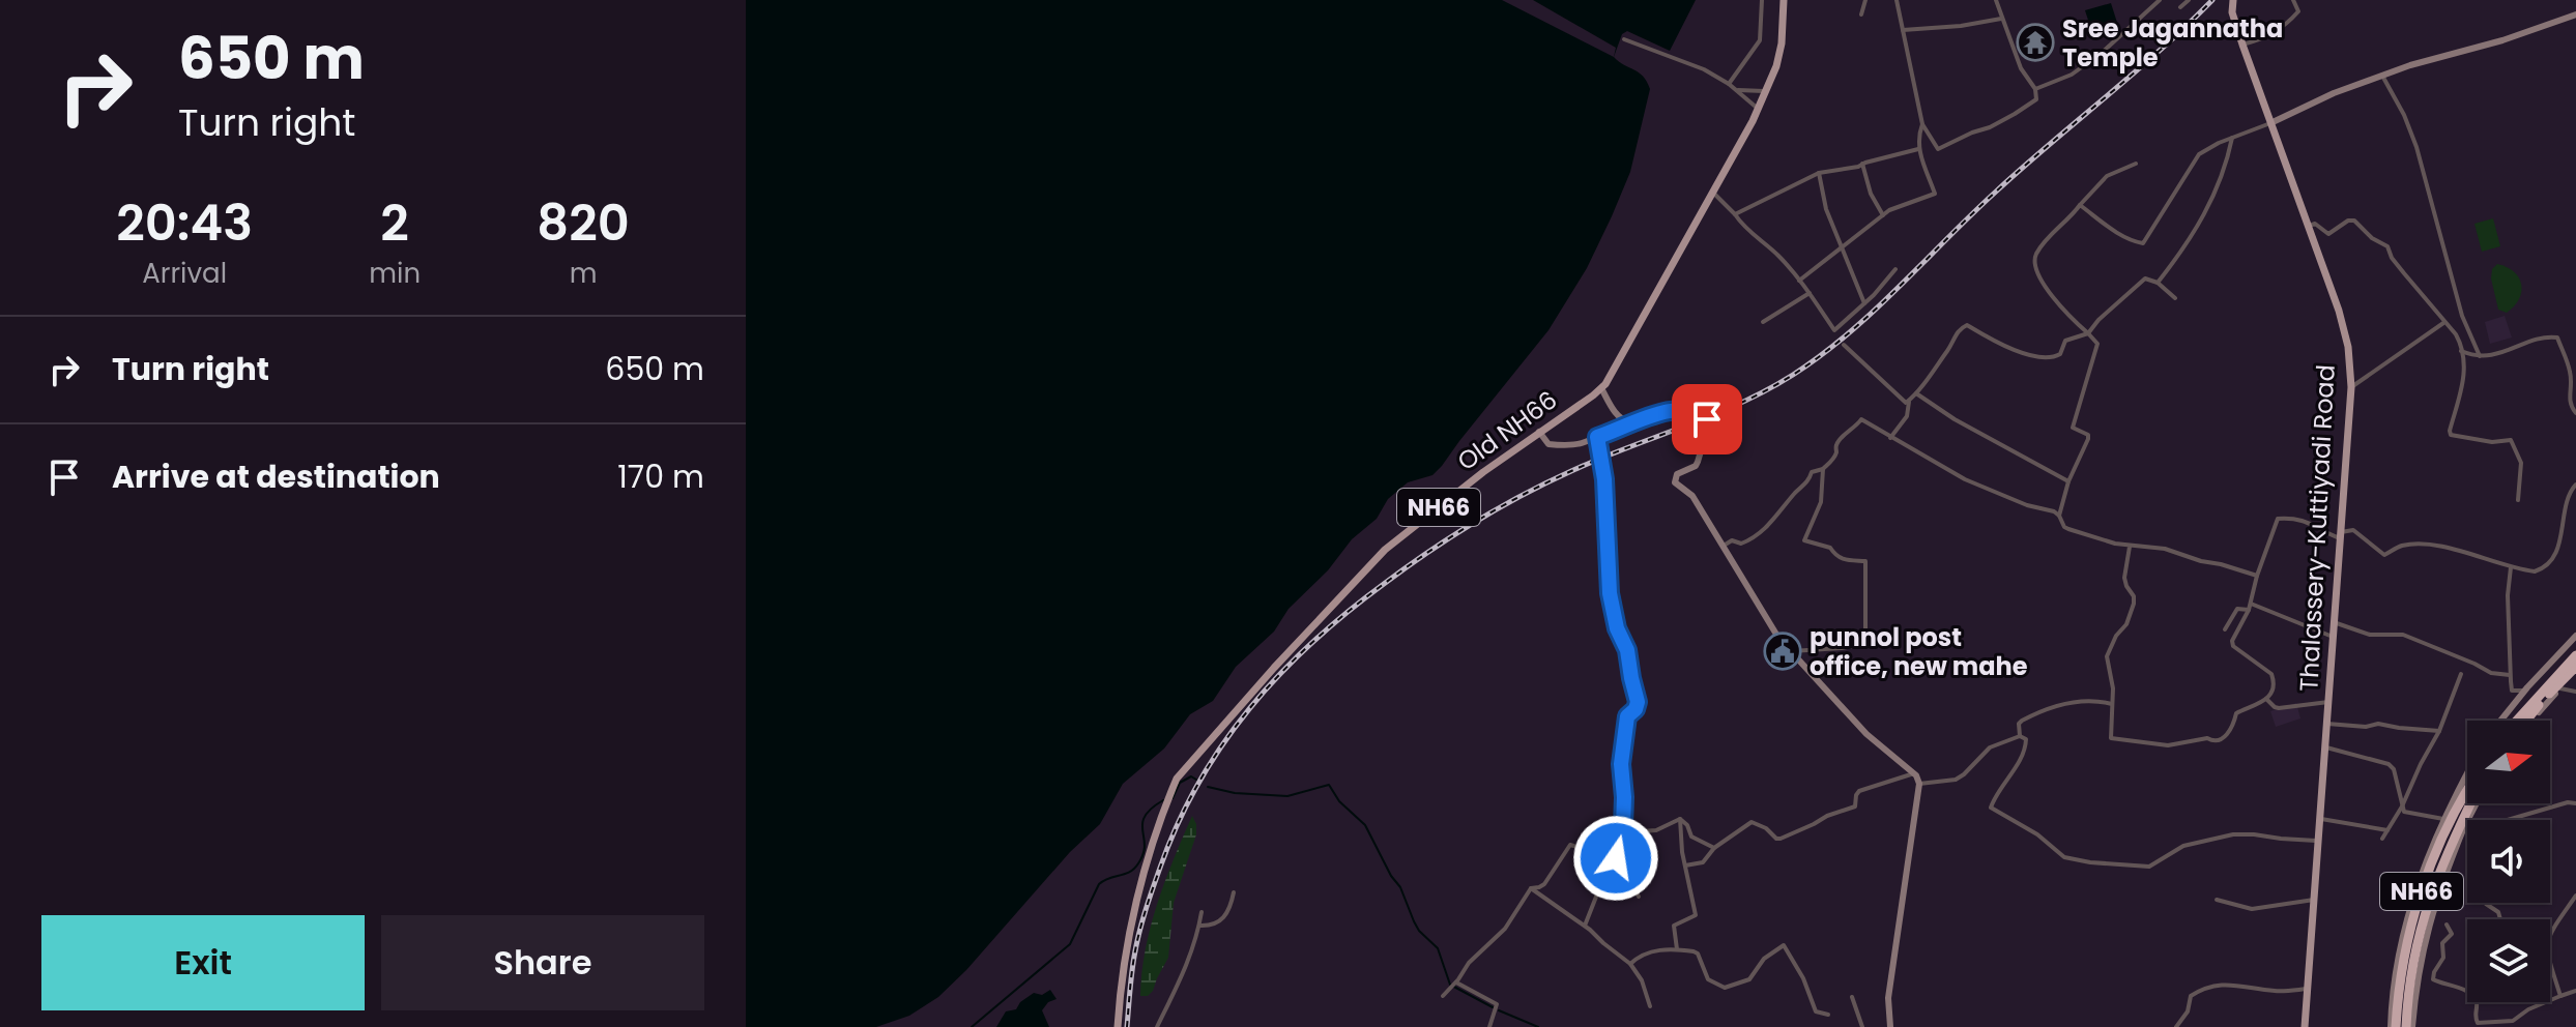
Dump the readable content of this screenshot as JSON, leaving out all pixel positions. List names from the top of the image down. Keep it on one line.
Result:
{"streets":{"highway":["NH66"],"main road":["Old NH66","Thalassery-Kuttiyadi Road"]},"places":{"temple":["Sree Jagannatha Temple"],"public building":["punnol post office, new mahe"]},"north":"right","page":{"turn":["650 m","Turn right"],"eta":["20:43","Arrival","2","min","820","m"],"list":[{"name":"Turn right","value":"650 m"},{"name":"Arrive at destination","value":"170 m"}],"buttons":["Exit","Share"]}}
